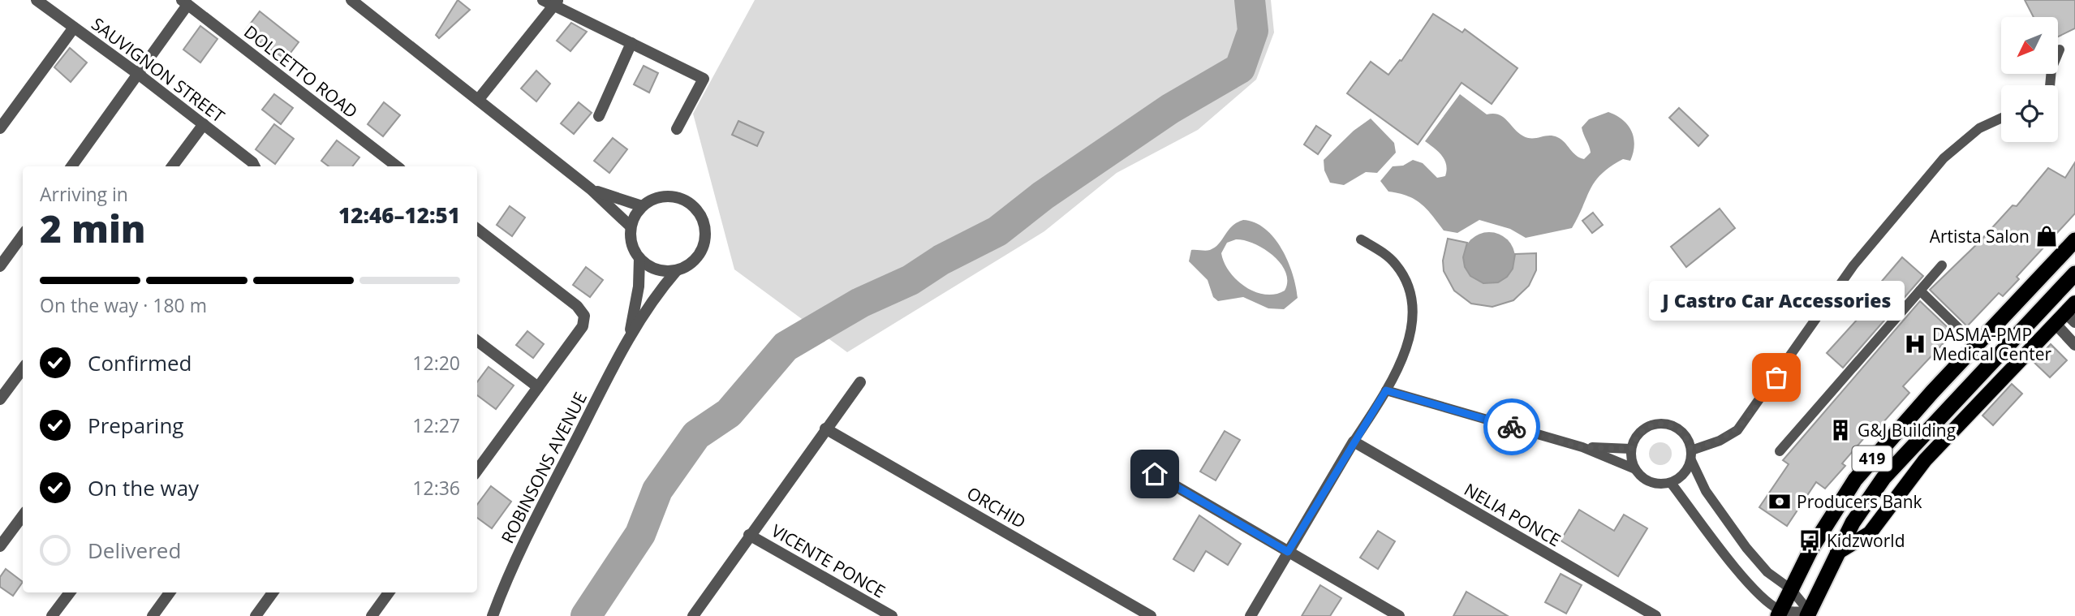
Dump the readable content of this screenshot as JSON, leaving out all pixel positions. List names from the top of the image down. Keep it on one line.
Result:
{"streets":{"highway":["419"],"street":["SAUVIGNON STREET","DOLCETTO ROAD","ROBINSONS AVENUE","ORCHID","NELIA PONCE","VICENTE PONCE"]},"places":{"shop":["Artista Salon"],"hospital":["DASMA-PMP Medical Center"],"other":["J Castro Car Accessories"],"building":["G&J Building"],"bank":["Producers Bank"],"bus stop":["Kidzworld"]},"north":"bottom left","page":{"heading":["2 min","Arriving in","12:46–12:51"],"bar":"On the way · 180 m","bubble":"J Castro Car Accessories","list":[["Confirmed","12:20"],["Preparing","12:27"],["On the way","12:36"],"Delivered"]}}
